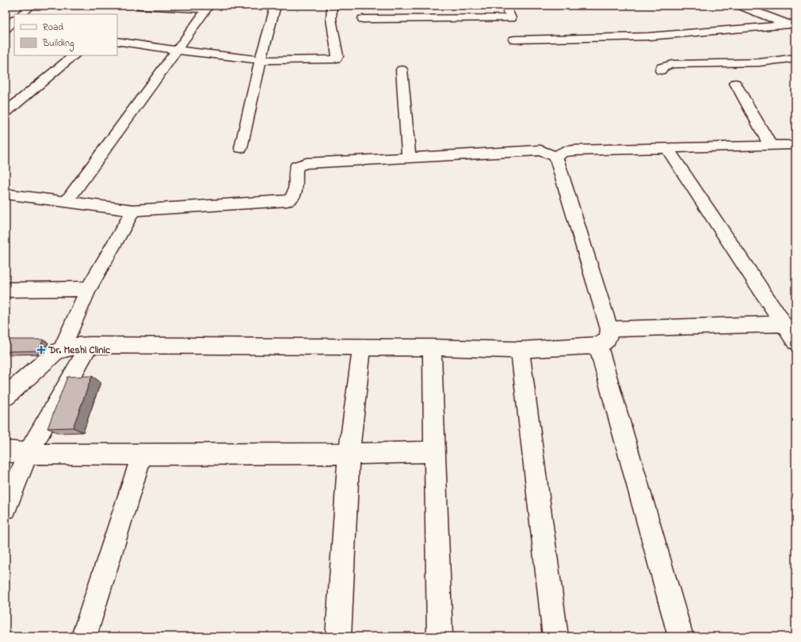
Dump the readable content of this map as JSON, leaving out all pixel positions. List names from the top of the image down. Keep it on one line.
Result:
{"places":{"health":["Dr. Meshi Clinic"]},"legend":["Road","Building"]}
